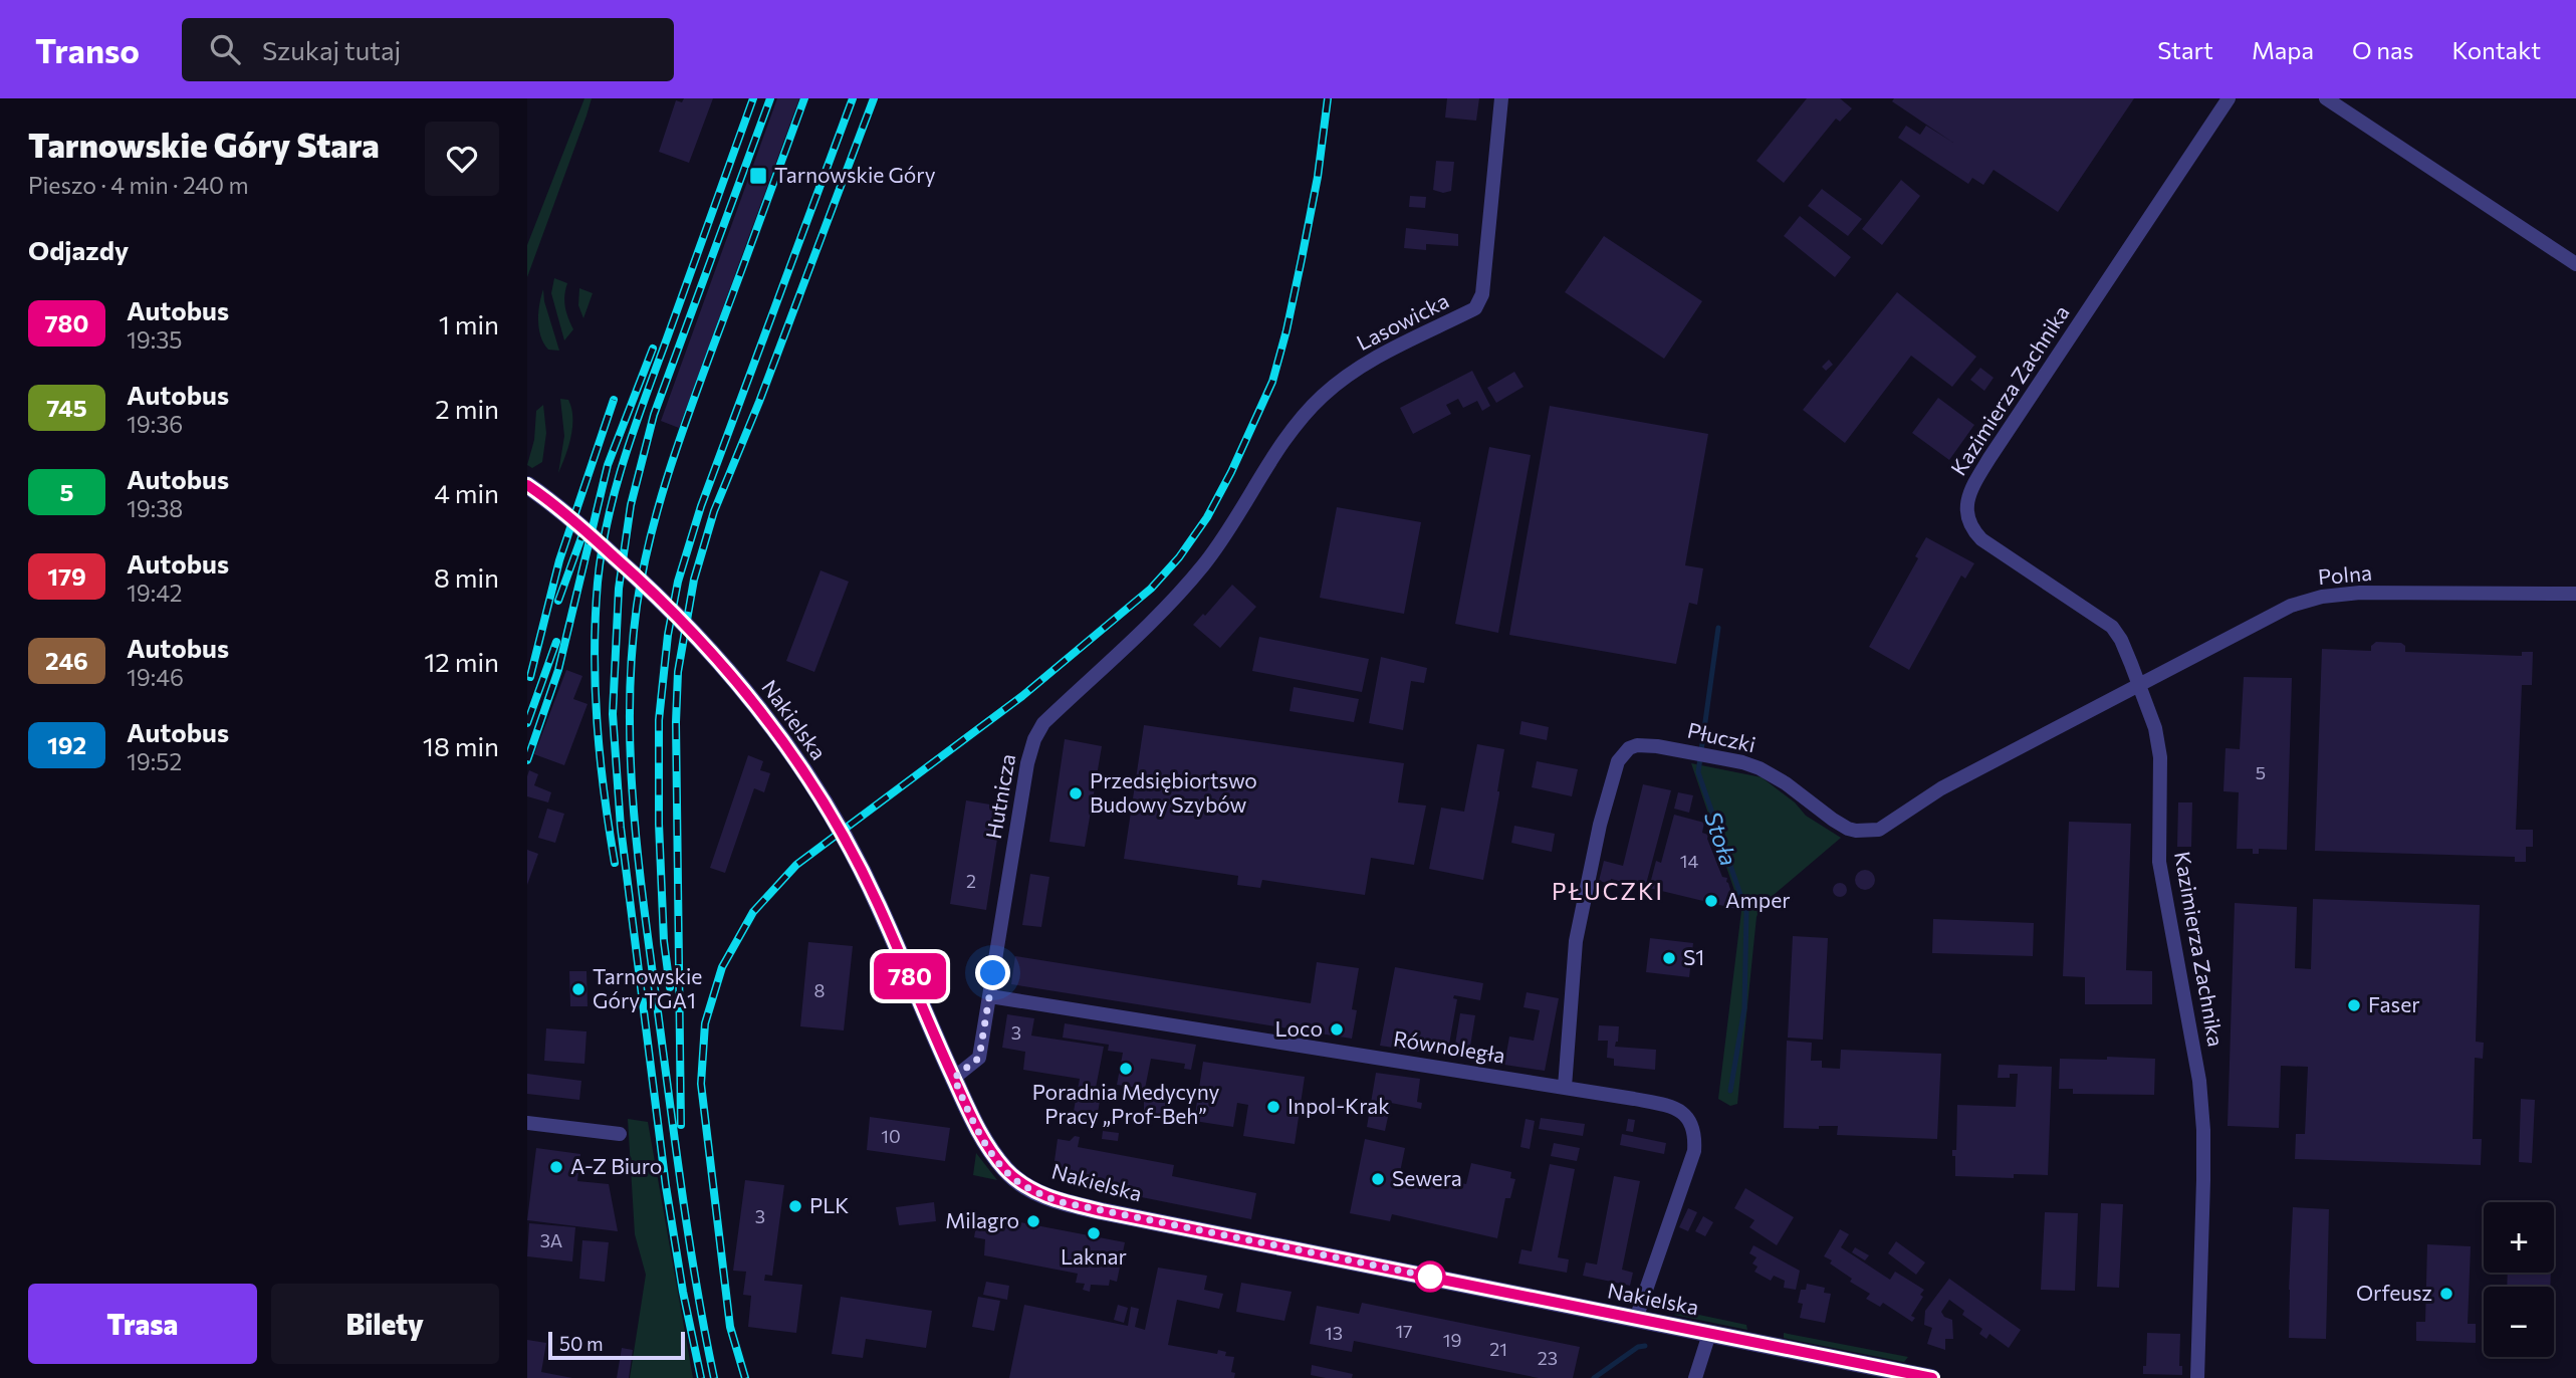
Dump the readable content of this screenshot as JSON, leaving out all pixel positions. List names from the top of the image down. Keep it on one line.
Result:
{"streets":{"street":["Lasowicka","Kazimierza Zachnika","Polna","Nakielska","Płuczki","Hutnicza","Równoległa"]},"crossings":[["Lasowicka","Hutnicza"],["Kazimierza Zachnika","Polna"],["Kazimierza Zachnika","Płuczki"],["Polna","Płuczki"],["Nakielska","Hutnicza"],["Nakielska","Równoległa"],["Płuczki","Równoległa"],["Hutnicza","Równoległa"]],"districts":["PŁUCZKI"],"water":["Stoła"],"places":{"transit":["Tarnowskie Góry"],"other":["Przedsiębiortswo Budowy Szybów","Amper","S1","Tarnowskie Góry TGA1","Faser","Loco","Poradnia Medycyny Pracy „Prof-Beh”","Inpol-Krak","A-Z Biuro","Sewera","PLK","Milagro","Laknar","Orfeusz"]},"lines":["bus line 780"],"house_numbers":["5","14","2","8","3","10","3","3A","17","13","19","21","23"],"scale_bar":"50 m","page":{"header":"Transo","search":"Szukaj tutaj","nav":["Start","Mapa","O nas","Kontakt"],"heading":[["Tarnowskie Góry Stara","Pieszo · 4 min · 240 m"],"Odjazdy"],"on_map":"780","list":[{"mark":"780","name":"Autobus","note":"19:35","value":"1 min"},{"mark":"745","name":"Autobus","note":"19:36","value":"2 min"},{"mark":"5","name":"Autobus","note":"19:38","value":"4 min"},{"mark":"179","name":"Autobus","note":"19:42","value":"8 min"},{"mark":"246","name":"Autobus","note":"19:46","value":"12 min"},{"mark":"192","name":"Autobus","note":"19:52","value":"18 min"}],"map_buttons":["+","−"],"buttons":["Trasa","Bilety"],"scale":"50 m"}}
